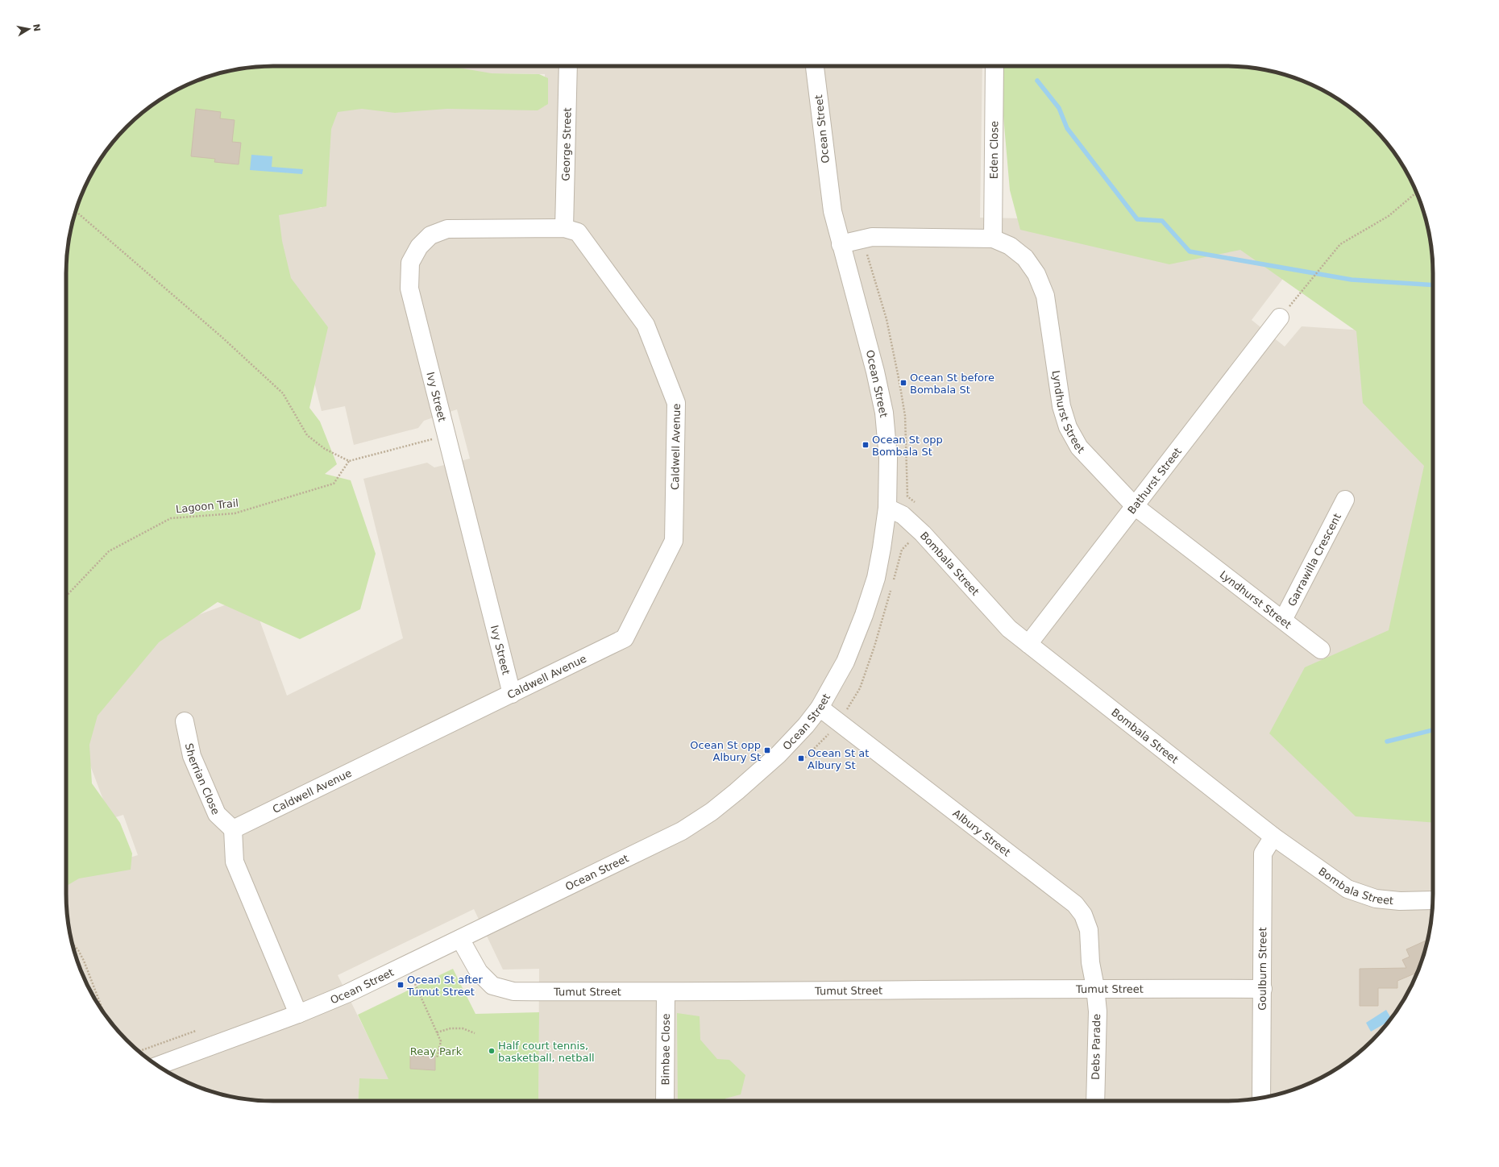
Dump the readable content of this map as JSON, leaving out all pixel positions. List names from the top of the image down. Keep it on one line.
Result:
{"streets":{"street":["Ocean Street","George Street","Eden Close","Ivy Street","Lyndhurst Street","Caldwell Avenue","Bathurst Street","Garrawilla Crescent","Bombala Street","Sherrian Close","Albury Street","Goulburn Street","Tumut Street","Debs Parade","Bimbae Close"],"path":["Lagoon Trail"]},"crossings":[["Ocean Street","Lyndhurst Street"],["Ocean Street","Bombala Street"],["Ocean Street","Albury Street"],["Ocean Street","Tumut Street"],["George Street","Ivy Street"],["George Street","Caldwell Avenue"],["Eden Close","Lyndhurst Street"],["Ivy Street","Caldwell Avenue"],["Lyndhurst Street","Bathurst Street"],["Lyndhurst Street","Garrawilla Crescent"],["Caldwell Avenue","Sherrian Close"],["Bathurst Street","Bombala Street"],["Bombala Street","Goulburn Street"],["Albury Street","Tumut Street"],["Albury Street","Debs Parade"],["Goulburn Street","Tumut Street"],["Tumut Street","Debs Parade"],["Tumut Street","Bimbae Close"]],"parks":["Reay Park"],"places":{"transit":["Ocean St before Bombala St","Ocean St opp Bombala St","Ocean St opp Albury St","Ocean St at Albury St","Ocean St after Tumut Street"],"other":["Half court tennis, basketball, netball"]},"north":"right"}
